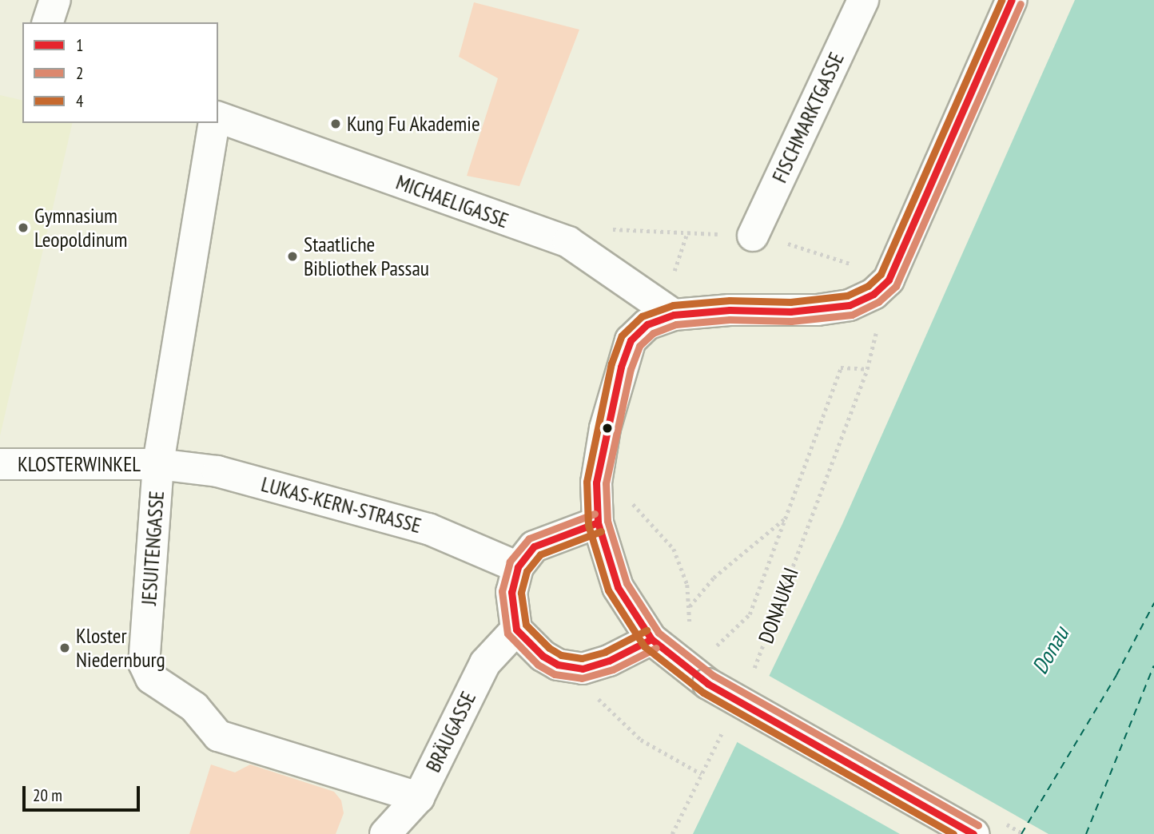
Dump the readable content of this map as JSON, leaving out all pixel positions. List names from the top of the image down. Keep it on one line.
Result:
{"streets":{"street":["FISCHMARKTGASSE","MICHAELIGASSE","KLOSTERWINKEL","LUKAS-KERN-STRASSE","JESUITENGASSE","BRÄUGASSE"],"path":["DONAUKAI"]},"crossings":[["KLOSTERWINKEL","LUKAS-KERN-STRASSE"],["KLOSTERWINKEL","JESUITENGASSE"],["LUKAS-KERN-STRASSE","JESUITENGASSE"],["JESUITENGASSE","BRÄUGASSE"]],"water":["Donau"],"places":["Kung Fu Akademie","Gymnasium Leopoldinum","Staatliche Bibliothek Passau","Kloster Niedernburg"],"lines":["transit line 1","transit line 4","transit line 2"],"legend":["1","2","4"],"scale_bar":"20 m"}
